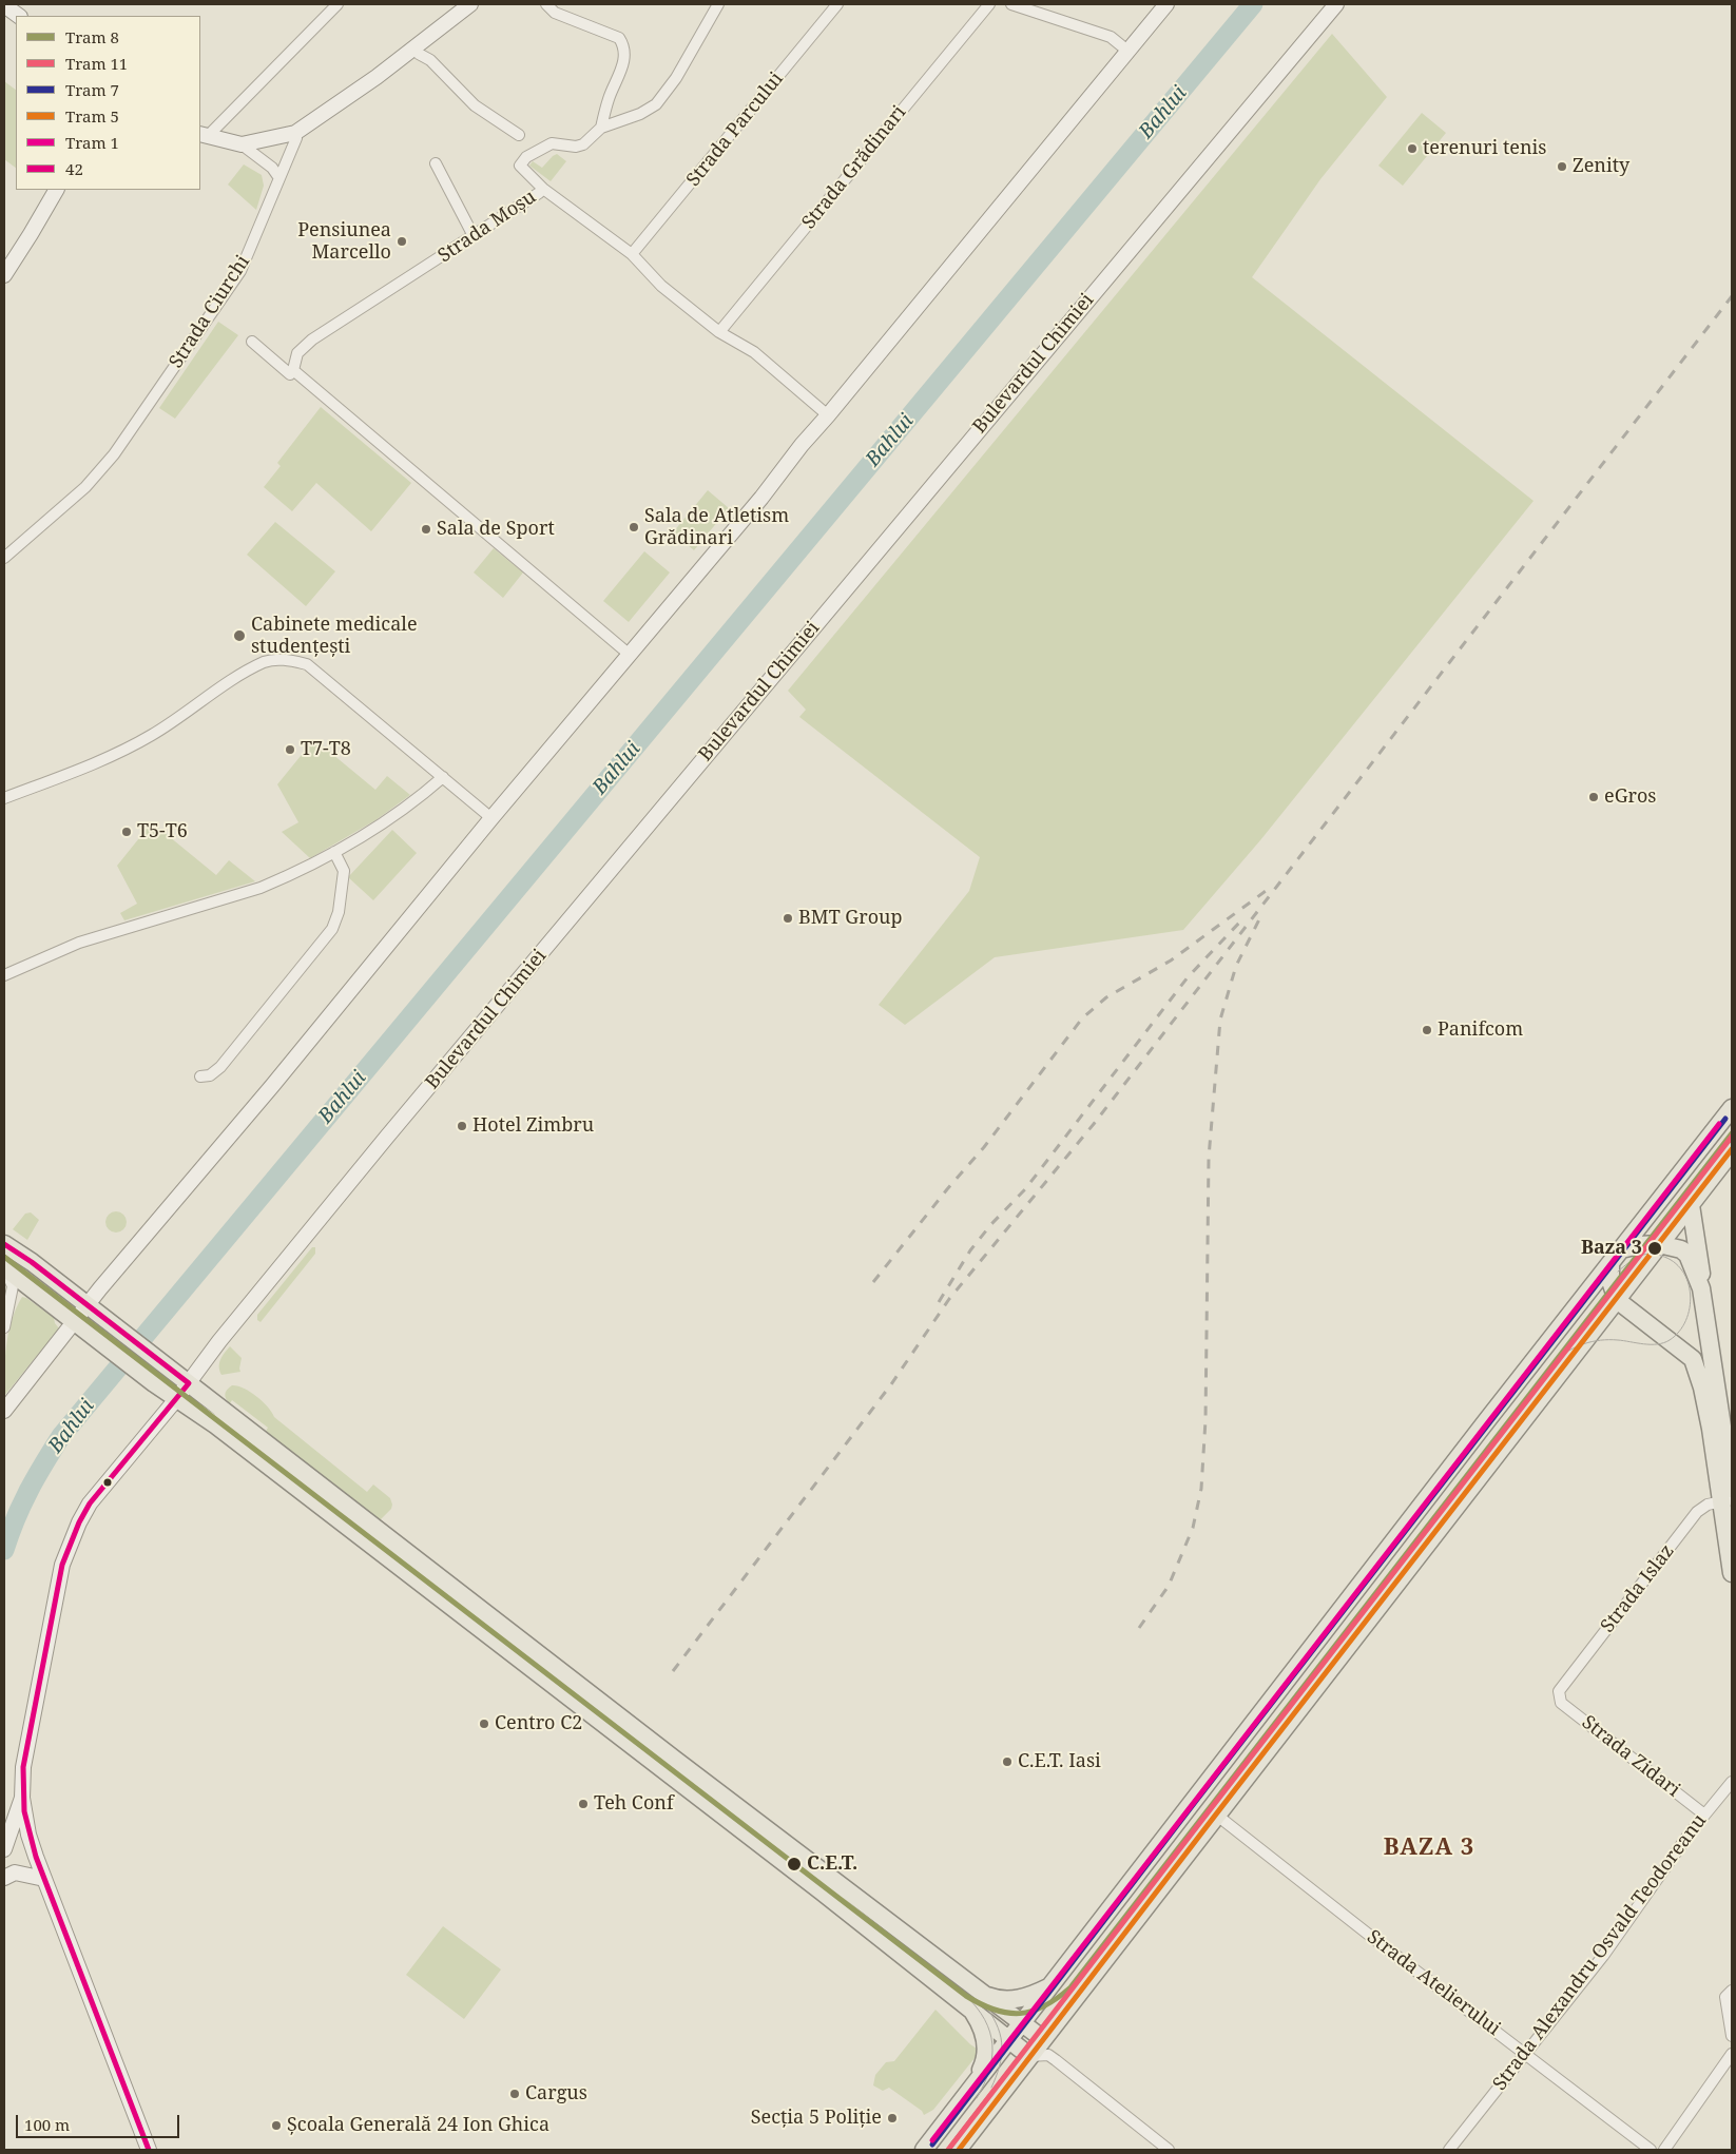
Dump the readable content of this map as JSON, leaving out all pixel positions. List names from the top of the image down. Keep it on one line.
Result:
{"streets":{"main road":["Bulevardul Chimiei"],"street":["Strada Parcului","Strada Grădinari","Strada Moșu","Strada Ciurchi","Strada Islaz","Strada Zidari","Strada Alexandru Osvald Teodoreanu","Strada Atelierului"]},"crossings":[["Strada Islaz","Strada Zidari"],["Strada Zidari","Strada Alexandru Osvald Teodoreanu"],["Strada Alexandru Osvald Teodoreanu","Strada Atelierului"]],"districts":["BAZA 3"],"water":["Bahlui"],"places":["terenuri tenis","Zenity","Pensiunea Marcello","Sala de Atletism Grădinari","Sala de Sport","Cabinete medicale studențești","T7-T8","eGros","T5-T6","BMT Group","Panifcom","Hotel Zimbru","Baza 3","Centro C2","C.E.T. Iasi","Teh Conf","C.E.T.","Cargus","Secția 5 Poliție","Școala Generală 24 Ion Ghica"],"lines":["tram line 7","tram line 1","tram line 8","tram line 11","tram line 5","transit line 42"],"legend":["Tram 8","Tram 11","Tram 7","Tram 5","Tram 1","42"],"scale_bar":"100 m"}
